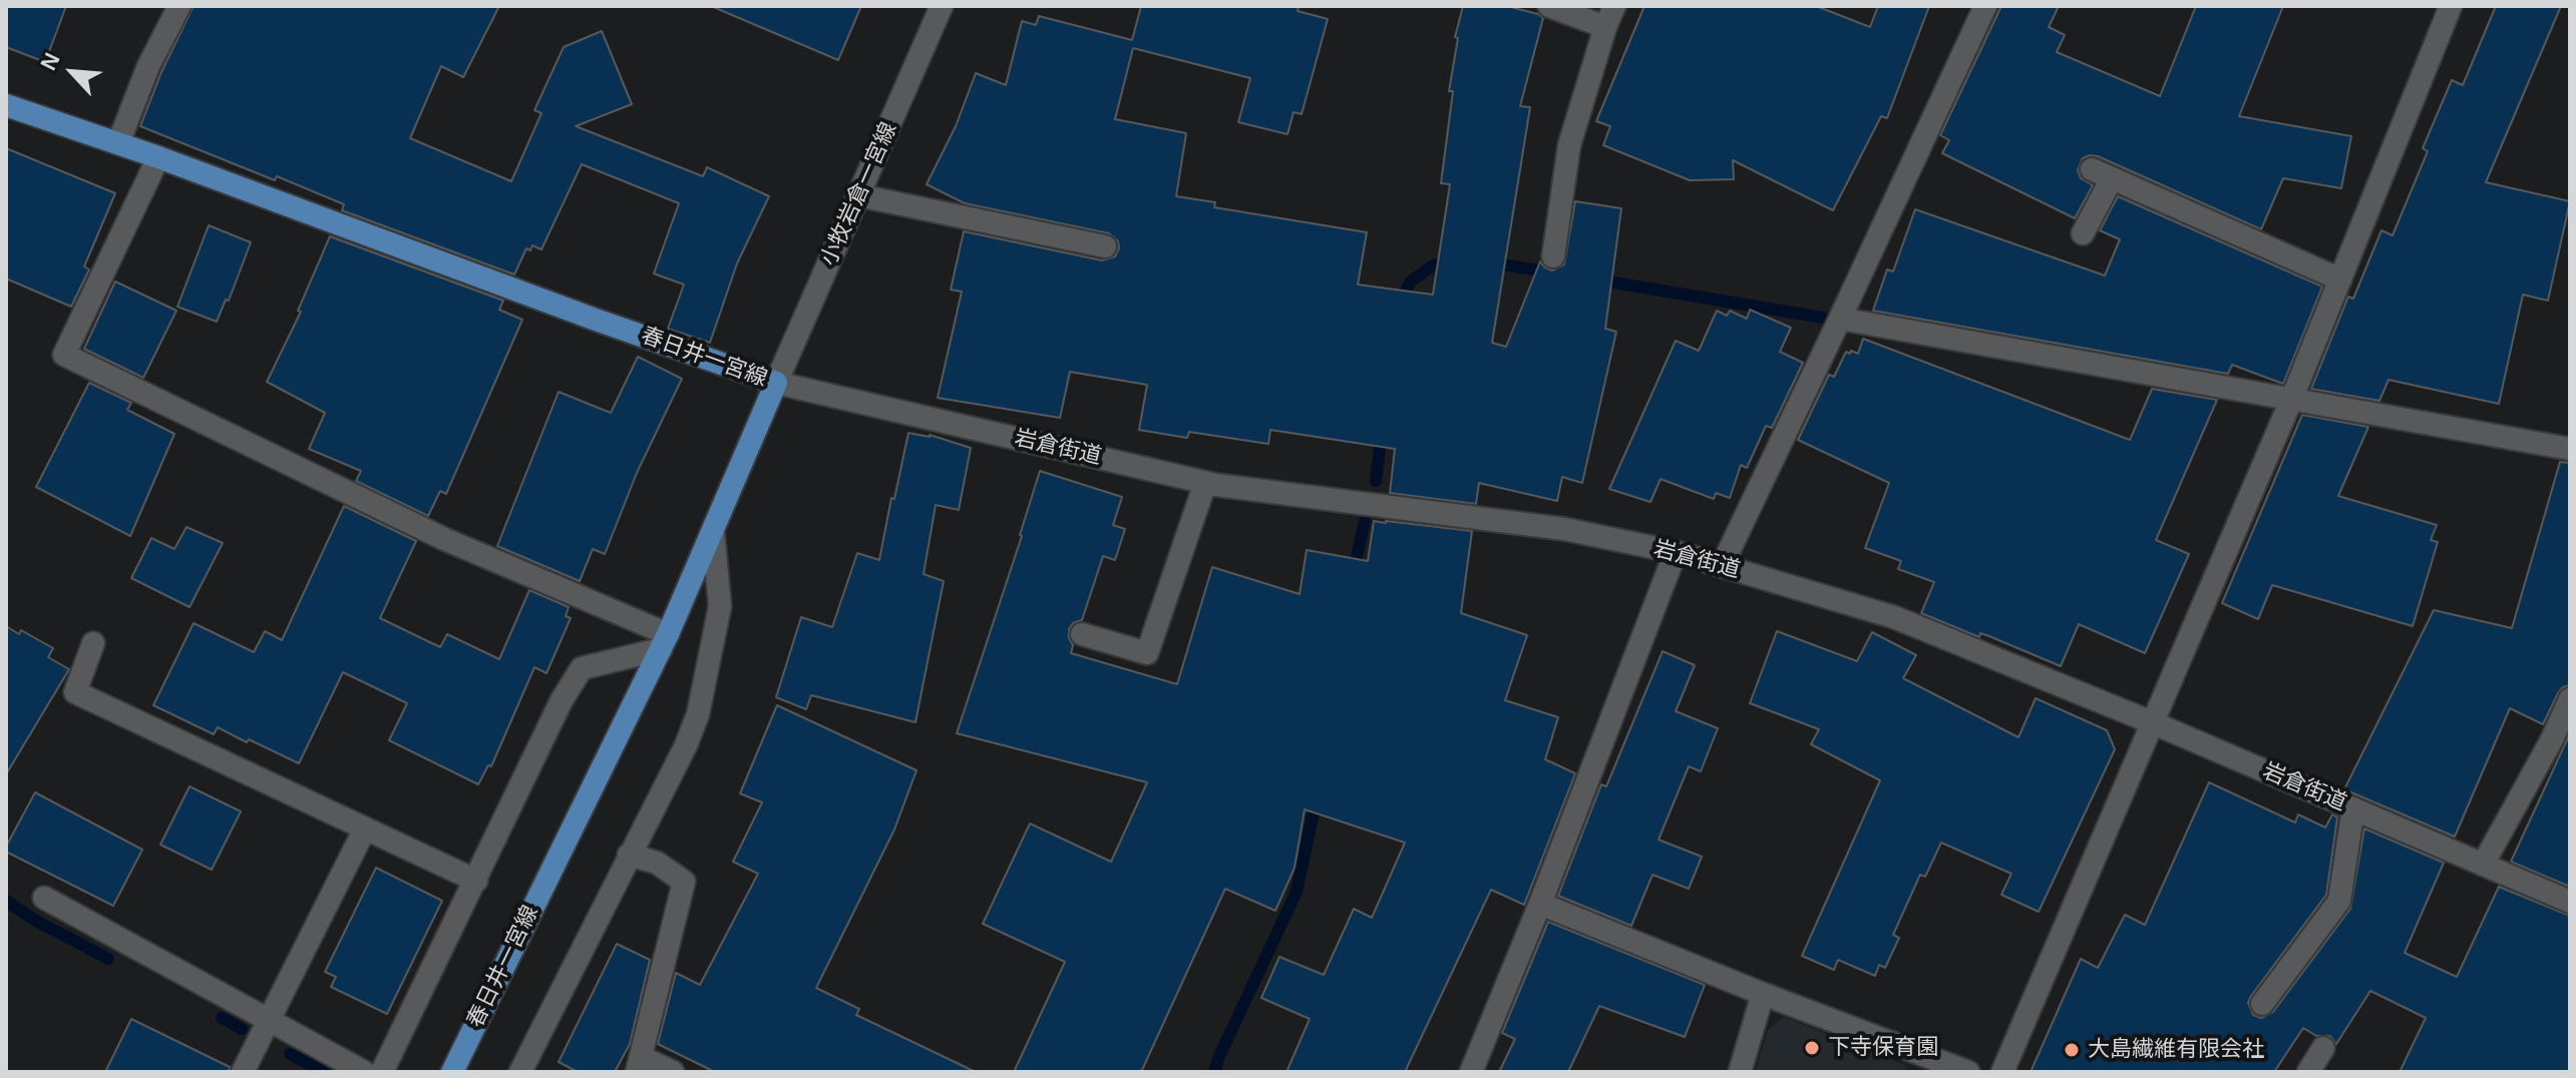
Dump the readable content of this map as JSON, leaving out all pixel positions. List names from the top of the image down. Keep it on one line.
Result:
{"streets":{"main road":["春日井一宮線"],"street":["小牧岩倉一宮線","岩倉街道"]},"crossings":[["小牧岩倉一宮線","春日井一宮線"],["小牧岩倉一宮線","岩倉街道"],["春日井一宮線","岩倉街道"]],"places":["下寺保育園","大島繊維有限会社"],"north":"top left"}
